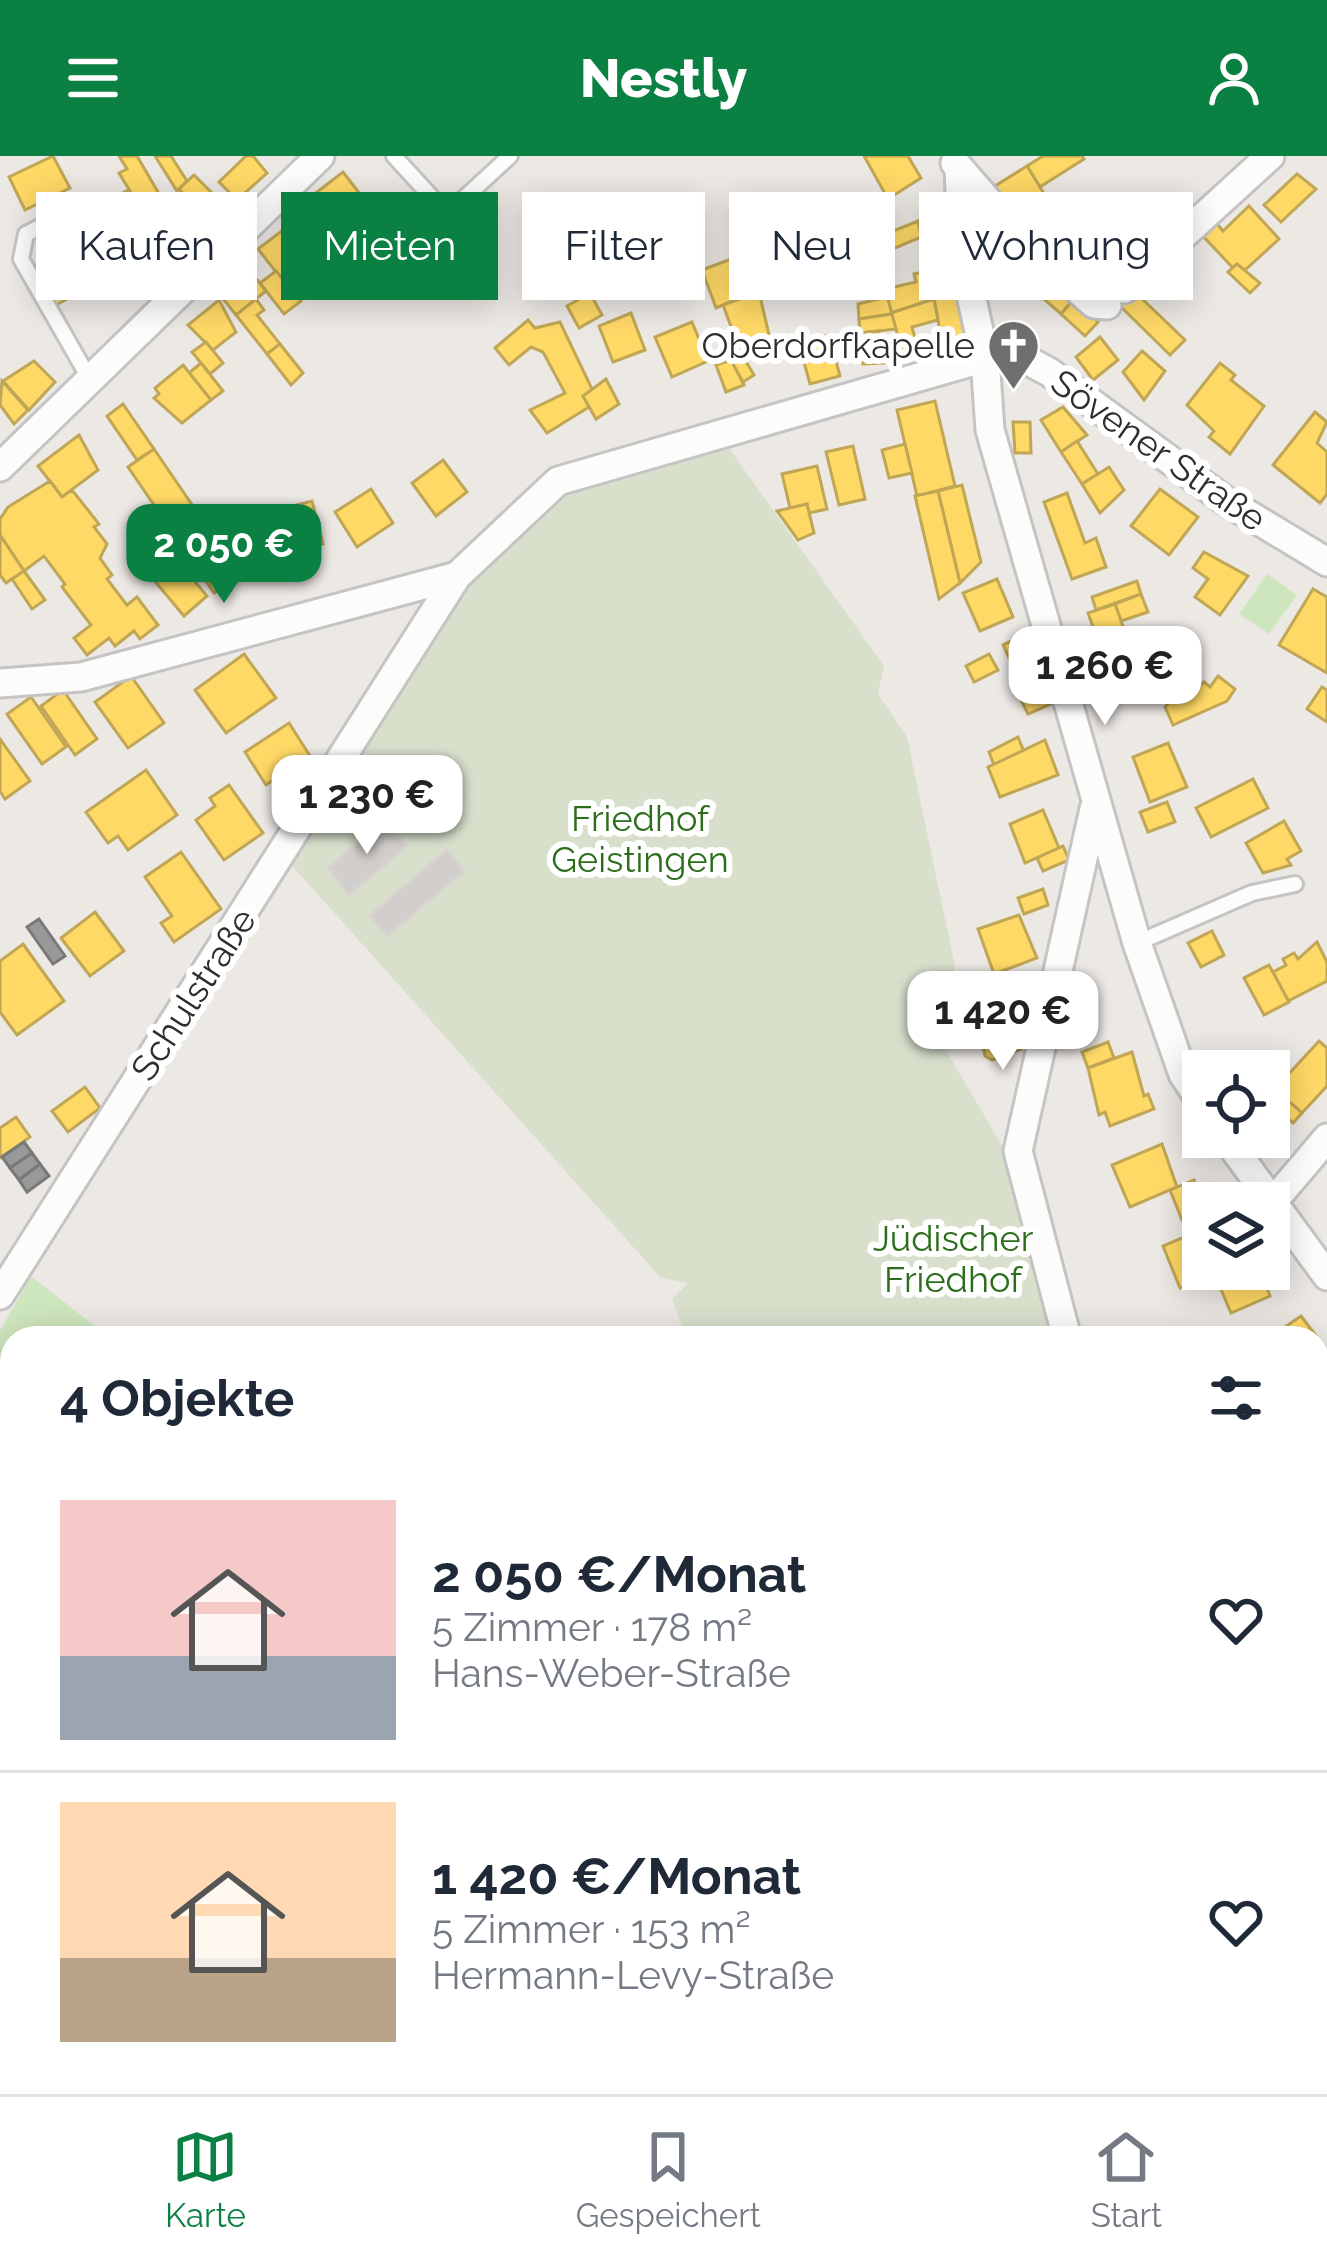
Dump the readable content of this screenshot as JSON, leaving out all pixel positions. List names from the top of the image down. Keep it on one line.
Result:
{"streets":{"street":["Sövener Straße","Schulstraße"]},"crossings":[["Sövener Straße","Schulstraße"]],"parks":["Friedhof Geistingen","Jüdischer Friedhof"],"places":{"church":["Oberdorfkapelle"]},"page":{"header":"Nestly","chip":["Kaufen","Mieten","Filter","Neu","Wohnung"],"price":["2 050 €","1 260 €","1 230 €","1 420 €"],"heading":"4 Objekte","list":[{"name":"2 050 €/Monat","note":"5 Zimmer · 178 m² · Hans-Weber-Straße"},{"name":"1 420 €/Monat","note":"5 Zimmer · 153 m² · Hermann-Levy-Straße"}],"tabs":["Karte","Gespeichert","Start"]}}
